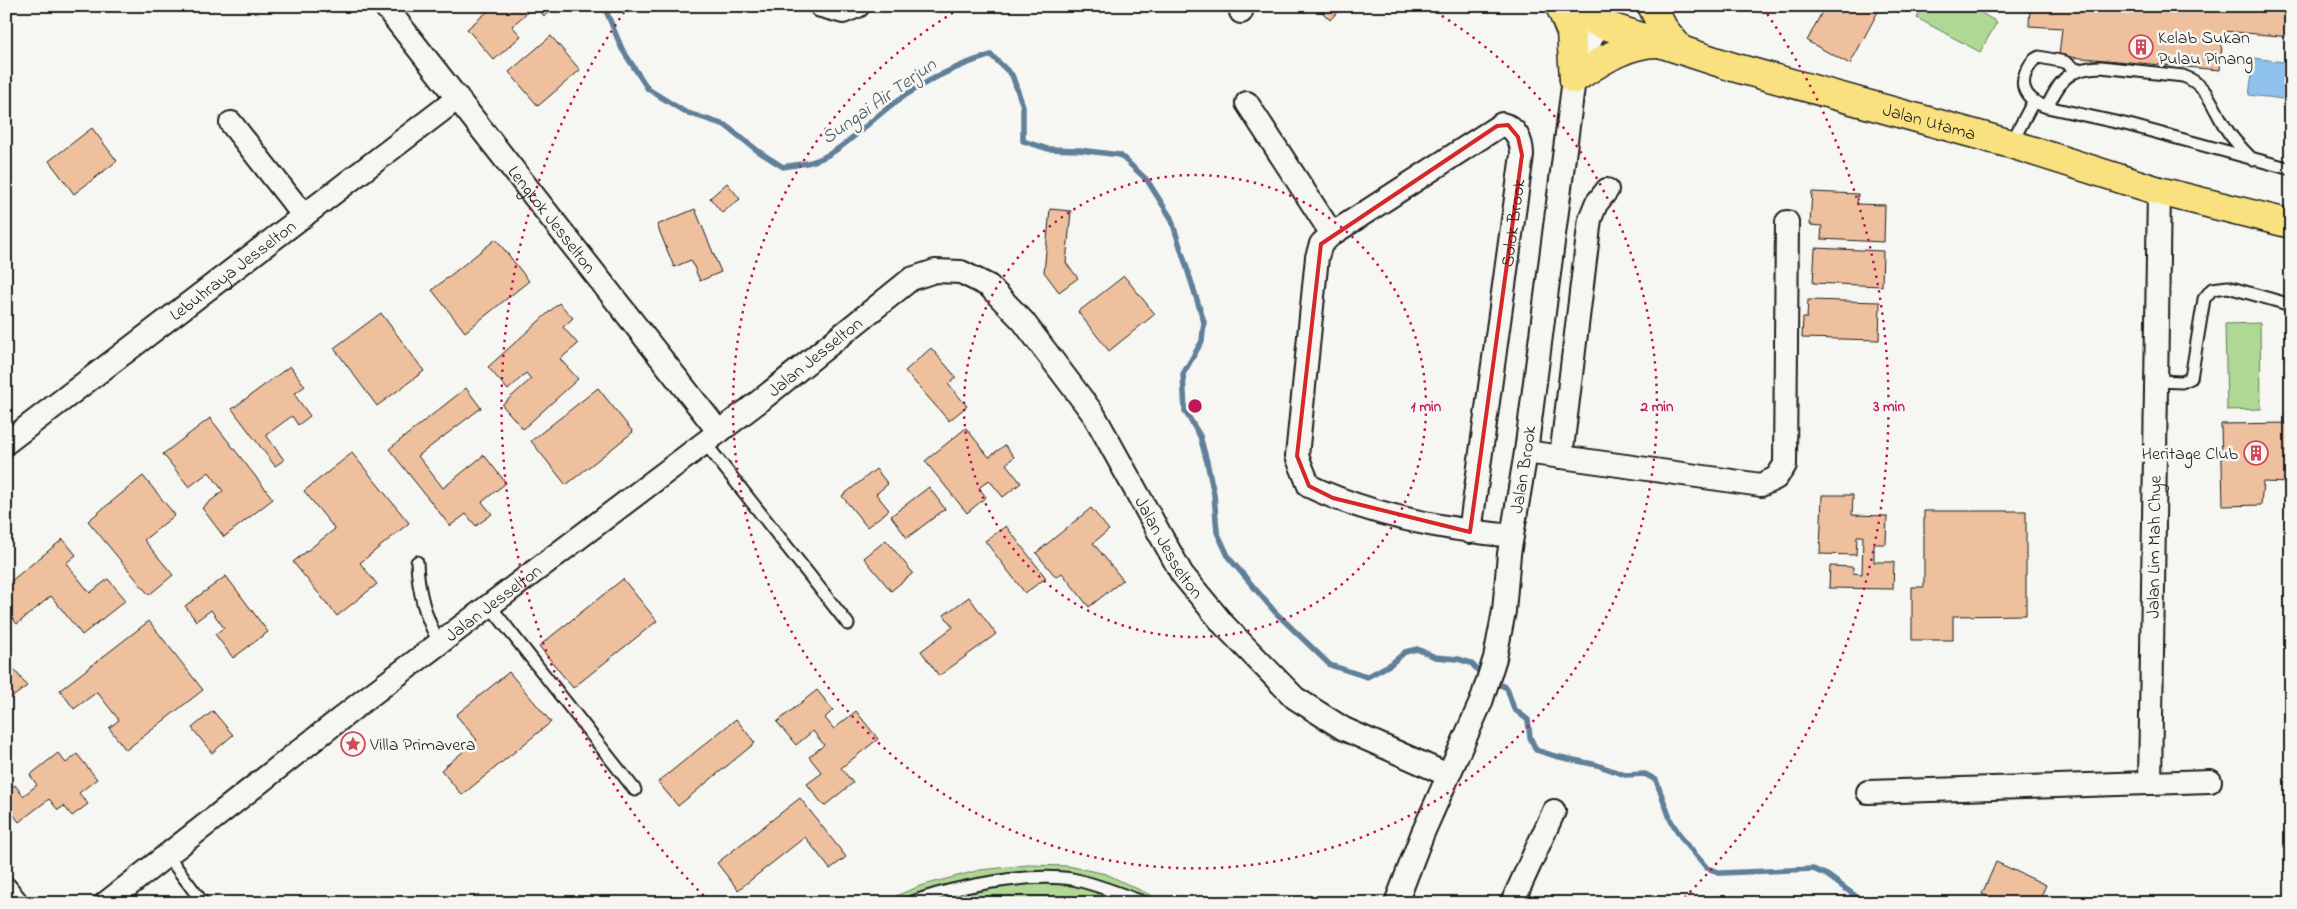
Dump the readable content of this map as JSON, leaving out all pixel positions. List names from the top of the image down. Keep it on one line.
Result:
{"streets":{"main road":["Jalan Utama"],"street":["Lengkok Jesselton","Solok Brook","Lebuhraya Jesselton","Jalan Jesselton","Jalan Brook","Jalan Lim Mah Chye"]},"crossings":[["Jalan Utama","Jalan Brook"],["Jalan Utama","Jalan Lim Mah Chye"],["Lengkok Jesselton","Lebuhraya Jesselton"],["Lengkok Jesselton","Jalan Jesselton"],["Solok Brook","Jalan Brook"],["Jalan Jesselton","Jalan Brook"]],"water":["Sungai Air Terjun"],"places":{"building":["Kelab Sukan Pulau Pinang","Heritage Club"],"place":["Villa Primavera"]},"rings":["1 min","2 min","3 min"]}
